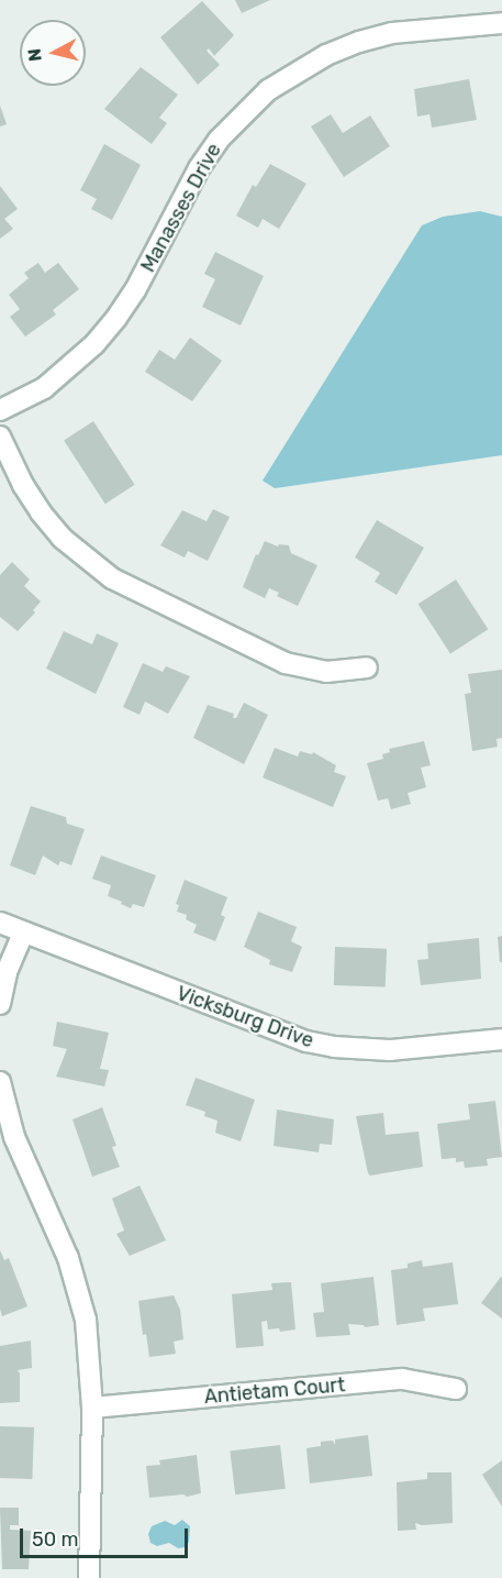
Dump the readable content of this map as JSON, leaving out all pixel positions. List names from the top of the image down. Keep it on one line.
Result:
{"streets":{"street":["Manasses Drive","Vicksburg Drive","Antietam Court"]},"scale_bar":"50 m","north":"left"}
